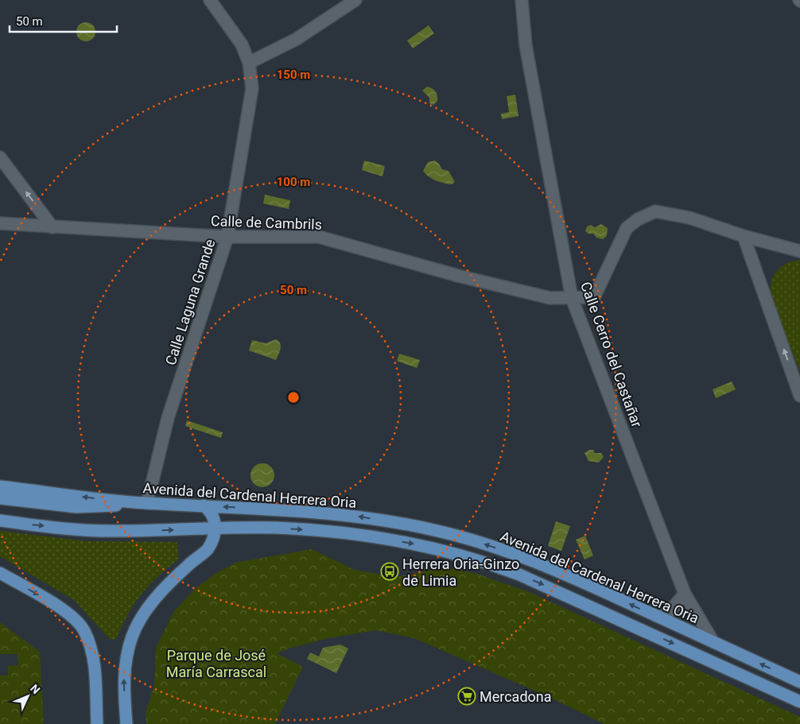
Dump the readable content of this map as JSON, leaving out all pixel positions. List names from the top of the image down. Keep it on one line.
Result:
{"streets":{"main road":["Avenida del Cardenal Herrera Oria"],"street":["Calle de Cambrils","Calle Laguna Grande","Calle Cerro del Castañar"]},"crossings":[["Calle de Cambrils","Calle Laguna Grande"],["Calle de Cambrils","Calle Cerro del Castañar"],["Calle Laguna Grande","Avenida del Cardenal Herrera Oria"],["Calle Cerro del Castañar","Avenida del Cardenal Herrera Oria"]],"parks":["Parque de José María Carrascal"],"places":{"bus stop":["Herrera Oria-Ginzo de Limia"],"supermarket":["Mercadona"]},"scale_bar":"50 m","north":"top right","rings":["150 m","100 m","50 m"]}
